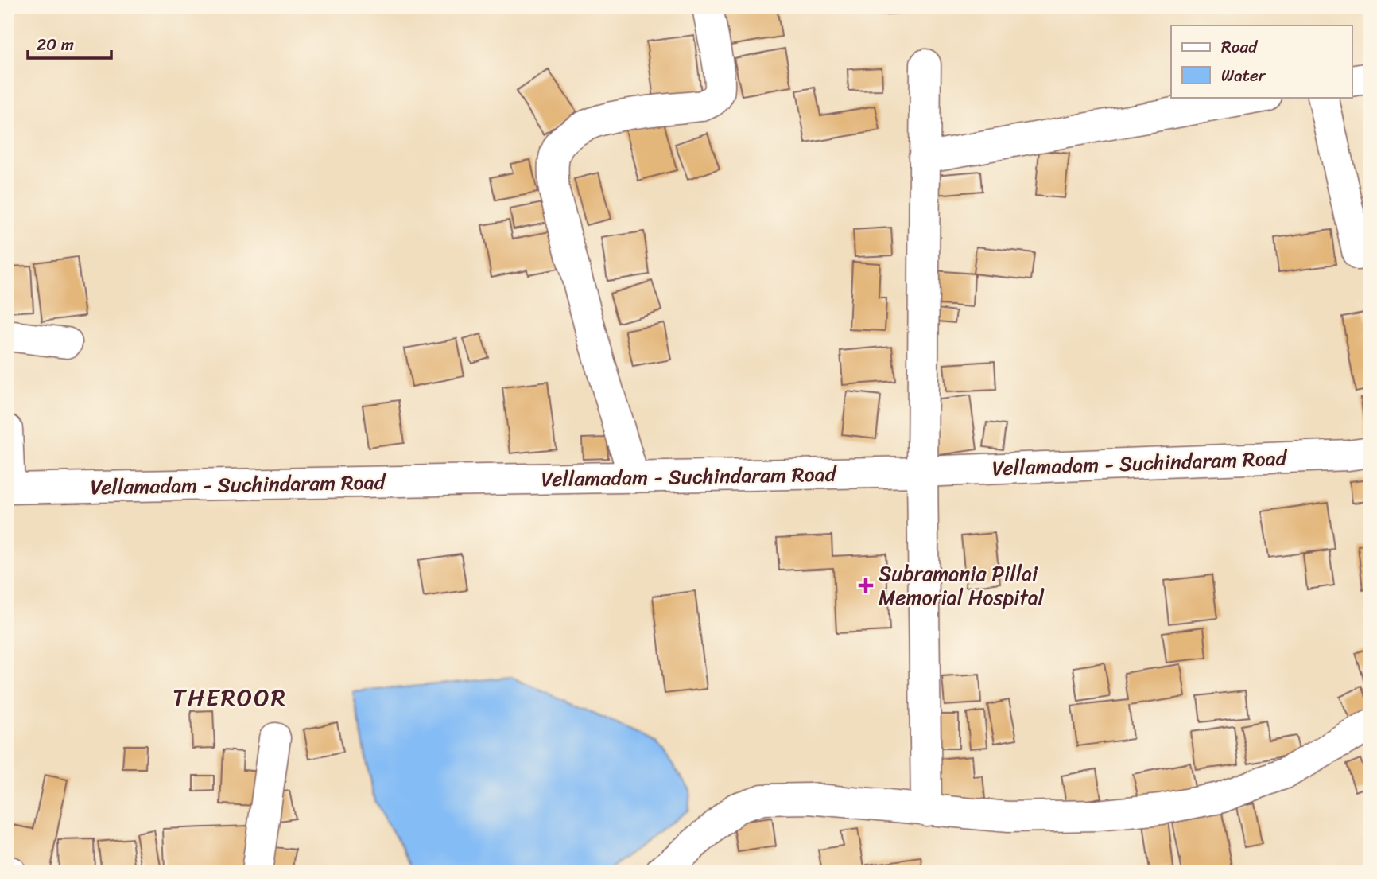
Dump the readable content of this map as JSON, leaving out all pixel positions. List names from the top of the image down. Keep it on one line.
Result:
{"streets":{"street":["Vellamadam - Suchindaram Road"]},"districts":["THEROOR"],"places":{"health":["Subramania Pillai Memorial Hospital"]},"legend":["Road","Water"],"scale_bar":"20 m"}
